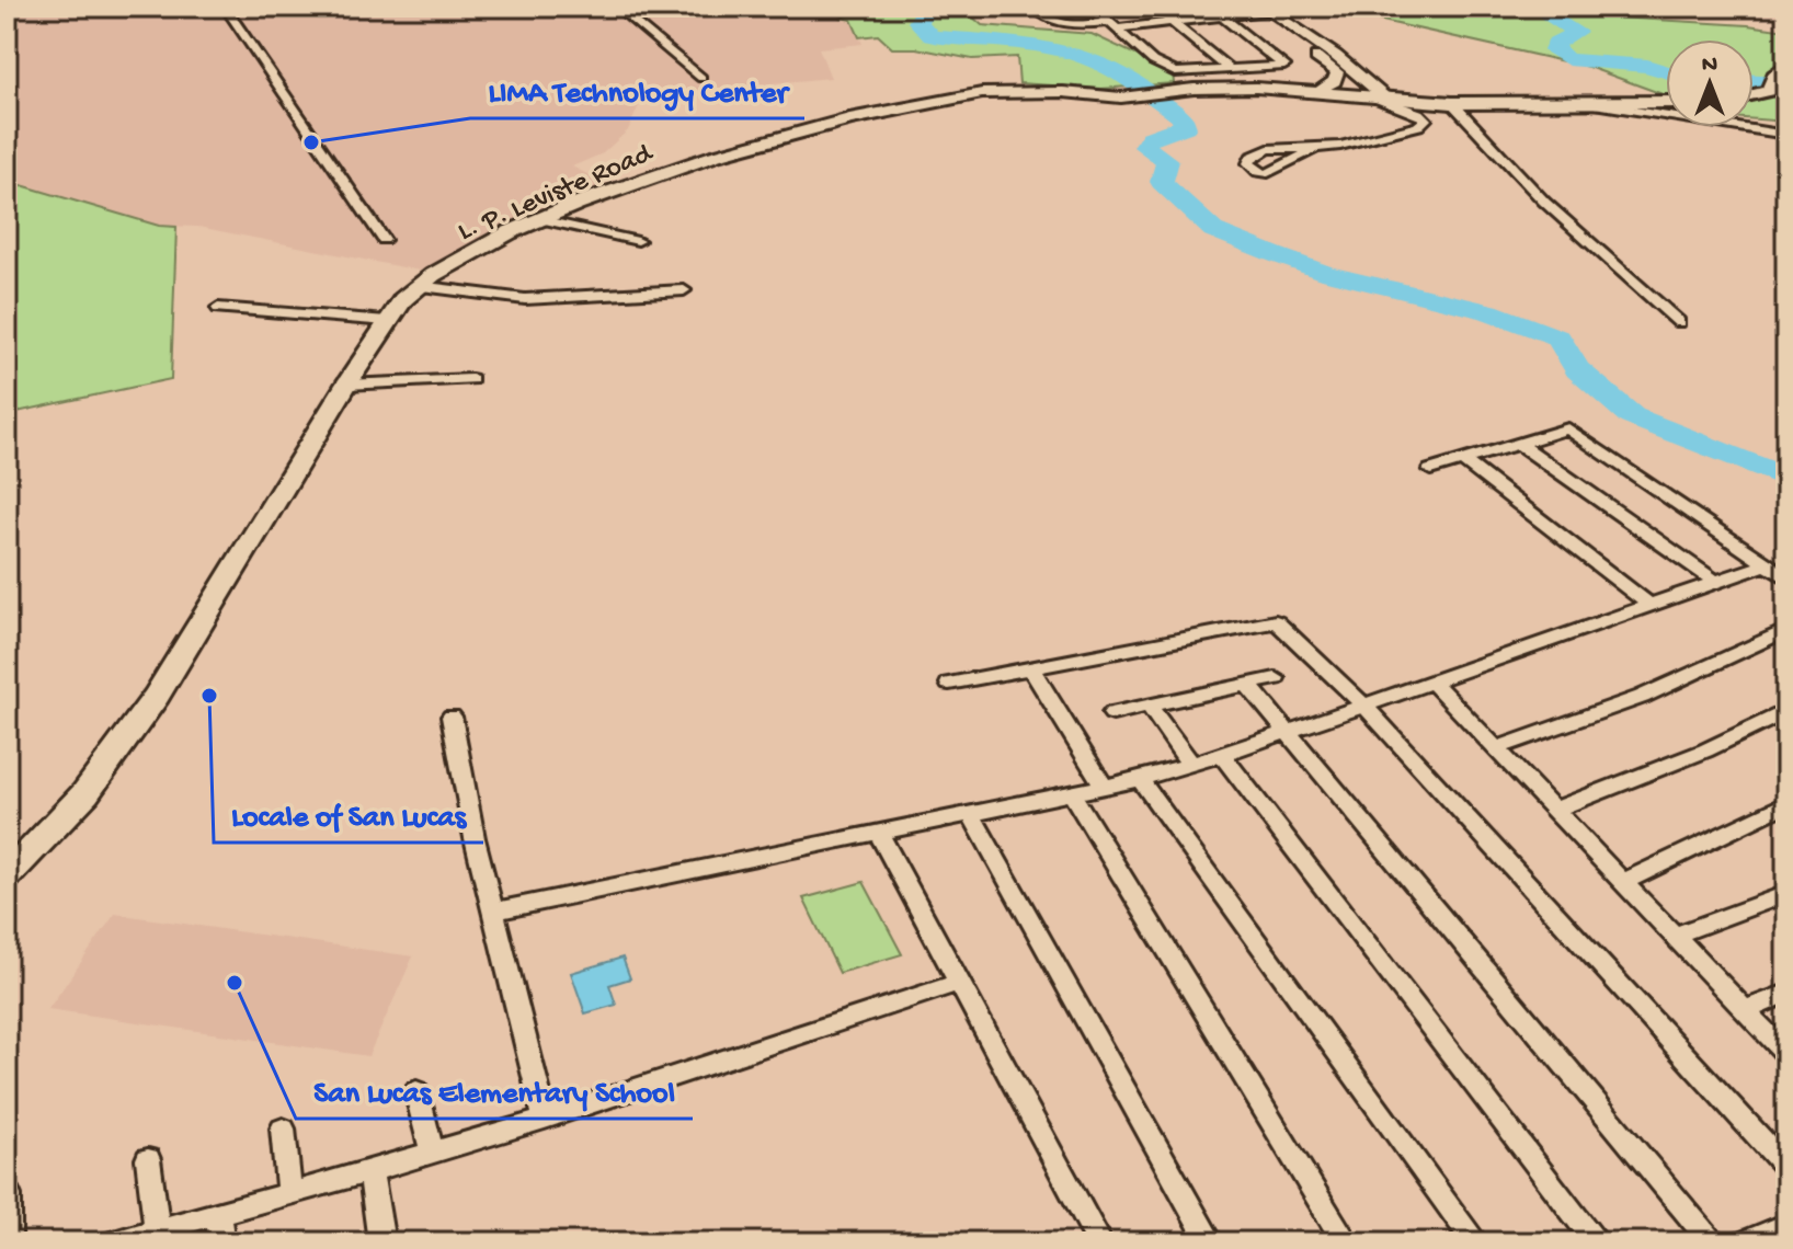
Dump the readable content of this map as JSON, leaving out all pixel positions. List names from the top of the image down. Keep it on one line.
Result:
{"streets":{"main road":["L. P. Leviste Road"]},"places":["LIMA Technology Center","Locale of San Lucas","San Lucas Elementary School"],"north":"top"}
